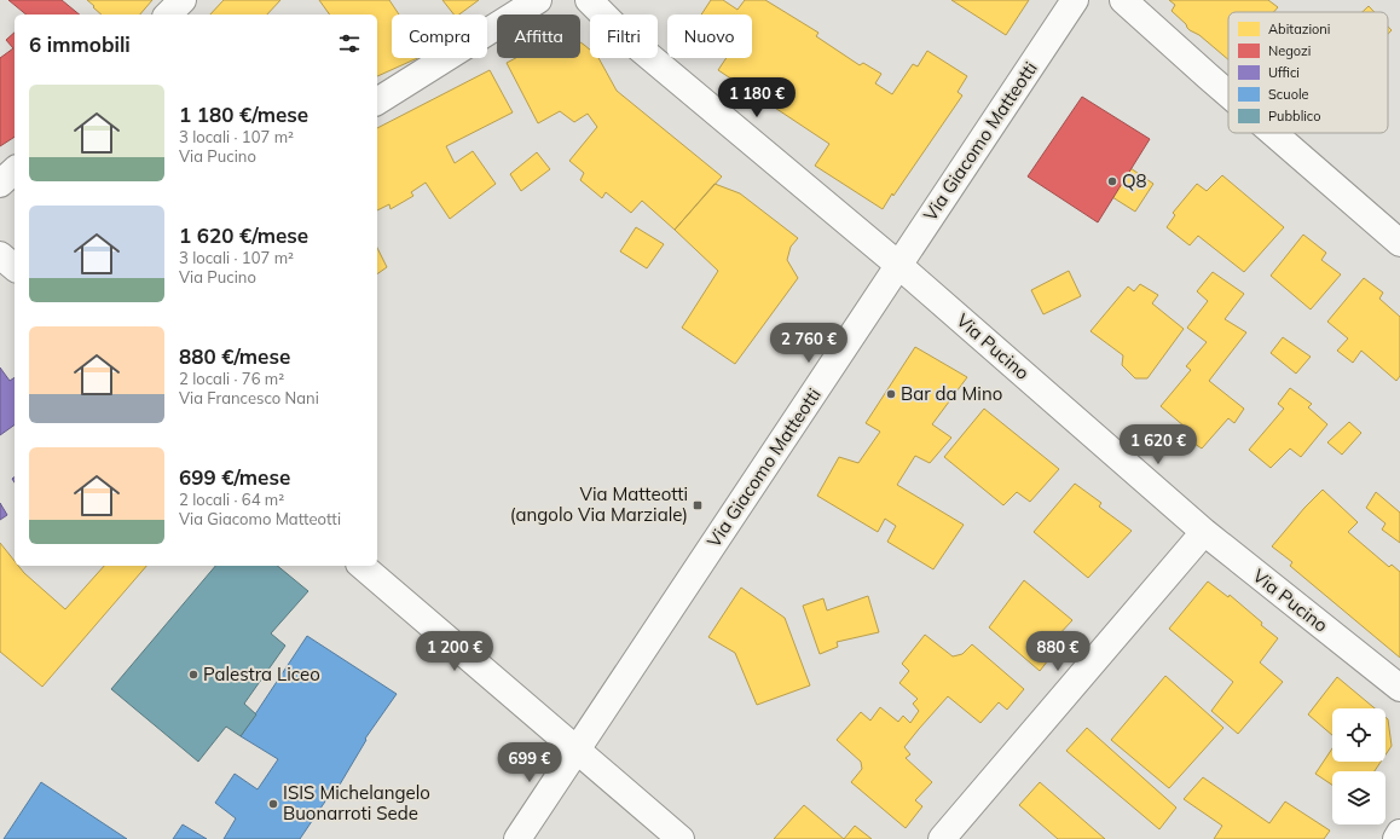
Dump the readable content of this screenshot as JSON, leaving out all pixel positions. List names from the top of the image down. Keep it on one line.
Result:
{"streets":{"street":["Via Giacomo Matteotti","Via Pucino"]},"crossings":[["Via Giacomo Matteotti","Via Pucino"]],"places":{"other":["Q8","Bar da Mino","Palestra Liceo","ISIS Michelangelo Buonarroti Sede"],"transit":["Via Matteotti (angolo Via Marziale)"]},"legend":["Abitazioni","Negozi","Uffici","Scuole","Pubblico"],"page":{"chip":["Compra","Affitta","Filtri","Nuovo"],"heading":"6 immobili","list":[{"name":"1 180 €/mese","note":"3 locali · 107 m² · Via Pucino"},{"name":"1 620 €/mese","note":"3 locali · 107 m² · Via Pucino"},{"name":"880 €/mese","note":"2 locali · 76 m² · Via Francesco Nani"},{"name":"699 €/mese","note":"2 locali · 64 m² · Via Giacomo Matteotti"}],"price":["1 180 €","2 760 €","1 620 €","1 200 €","880 €","699 €"]}}
